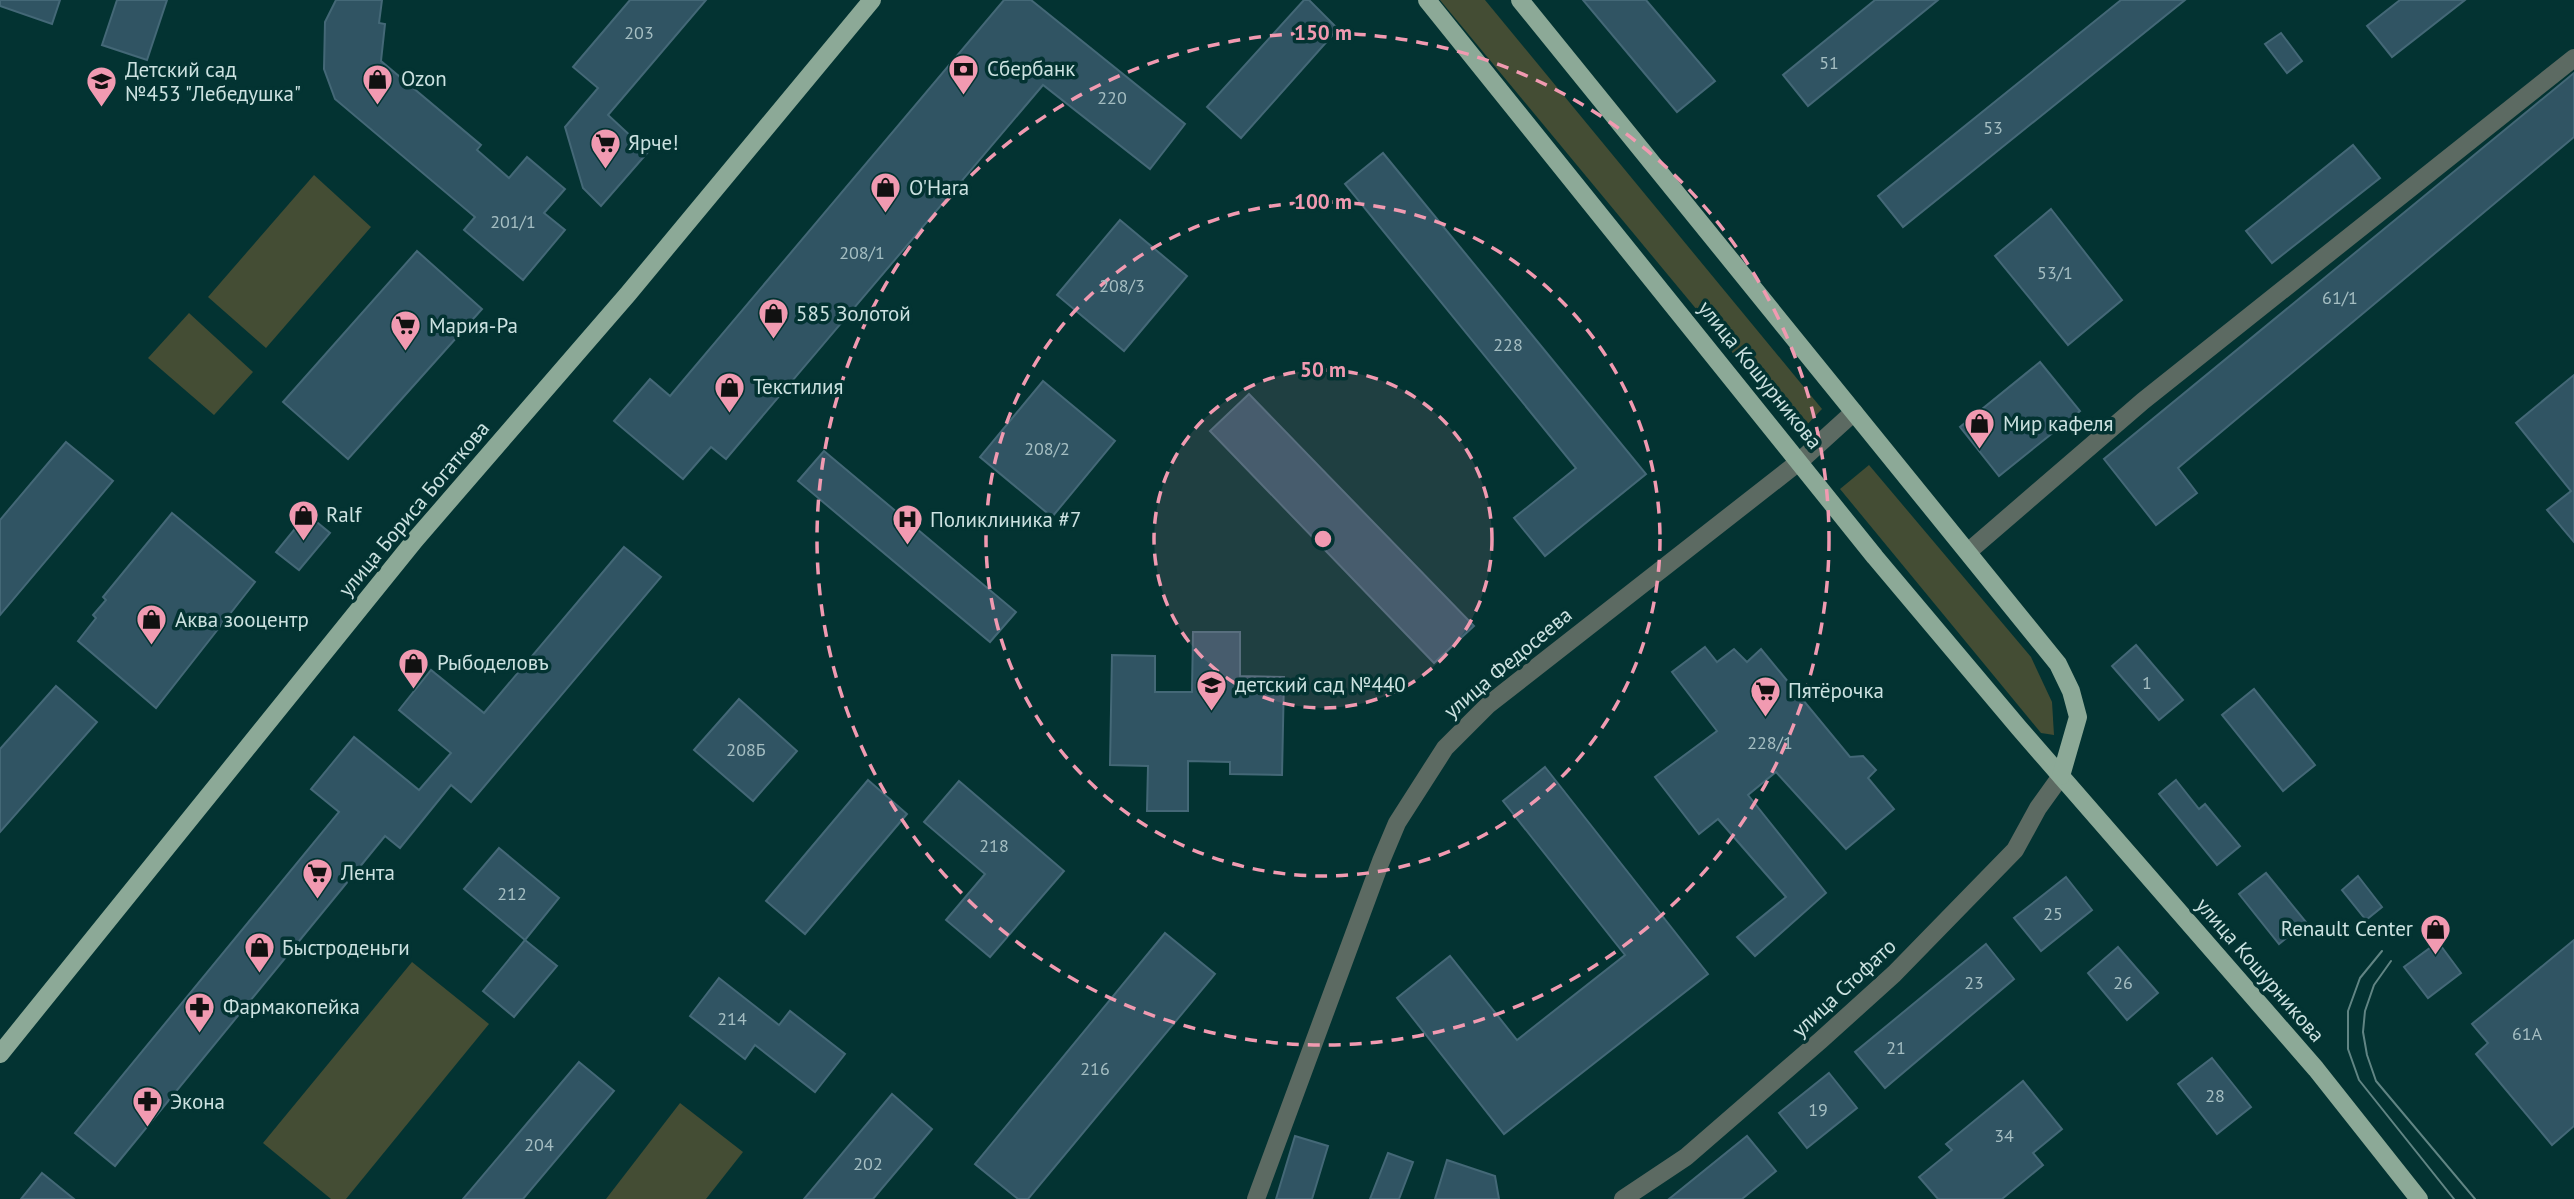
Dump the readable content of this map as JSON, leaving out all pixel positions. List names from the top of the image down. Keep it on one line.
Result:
{"streets":{"main road":["улица Кошурникова","улица Бориса Богаткова"],"street":["улица Федосеева","улица Стофато"]},"crossings":[["улица Кошурникова","улица Федосеева"],["улица Кошурникова","улица Стофато"]],"places":{"bank":["Сбербанк"],"shop":["Ozon","O'Hara","585 Золотой","Текстилия","Мир кафеля","Ralf","Аква зооцентр","Рыбоделовъ","Renault Center","Быстроденьги"],"school or university":["Детский сад №453 \"Лебедушка\"","детский сад №440"],"supermarket":["Ярче!","Мария-Ра","Пятёрочка","Лента"],"hospital":["Поликлиника #7"],"pharmacy":["Фармакопейка","Экона"]},"house_numbers":["203","51","220","53","201/1","208/1","53/1","208/3","61/1","228","208/2","1","228/1","208Б","218","212","25","23","26","214","61А","21","216","28","19","34","204","202"],"rings":["150 m","100 m","50 m"]}
